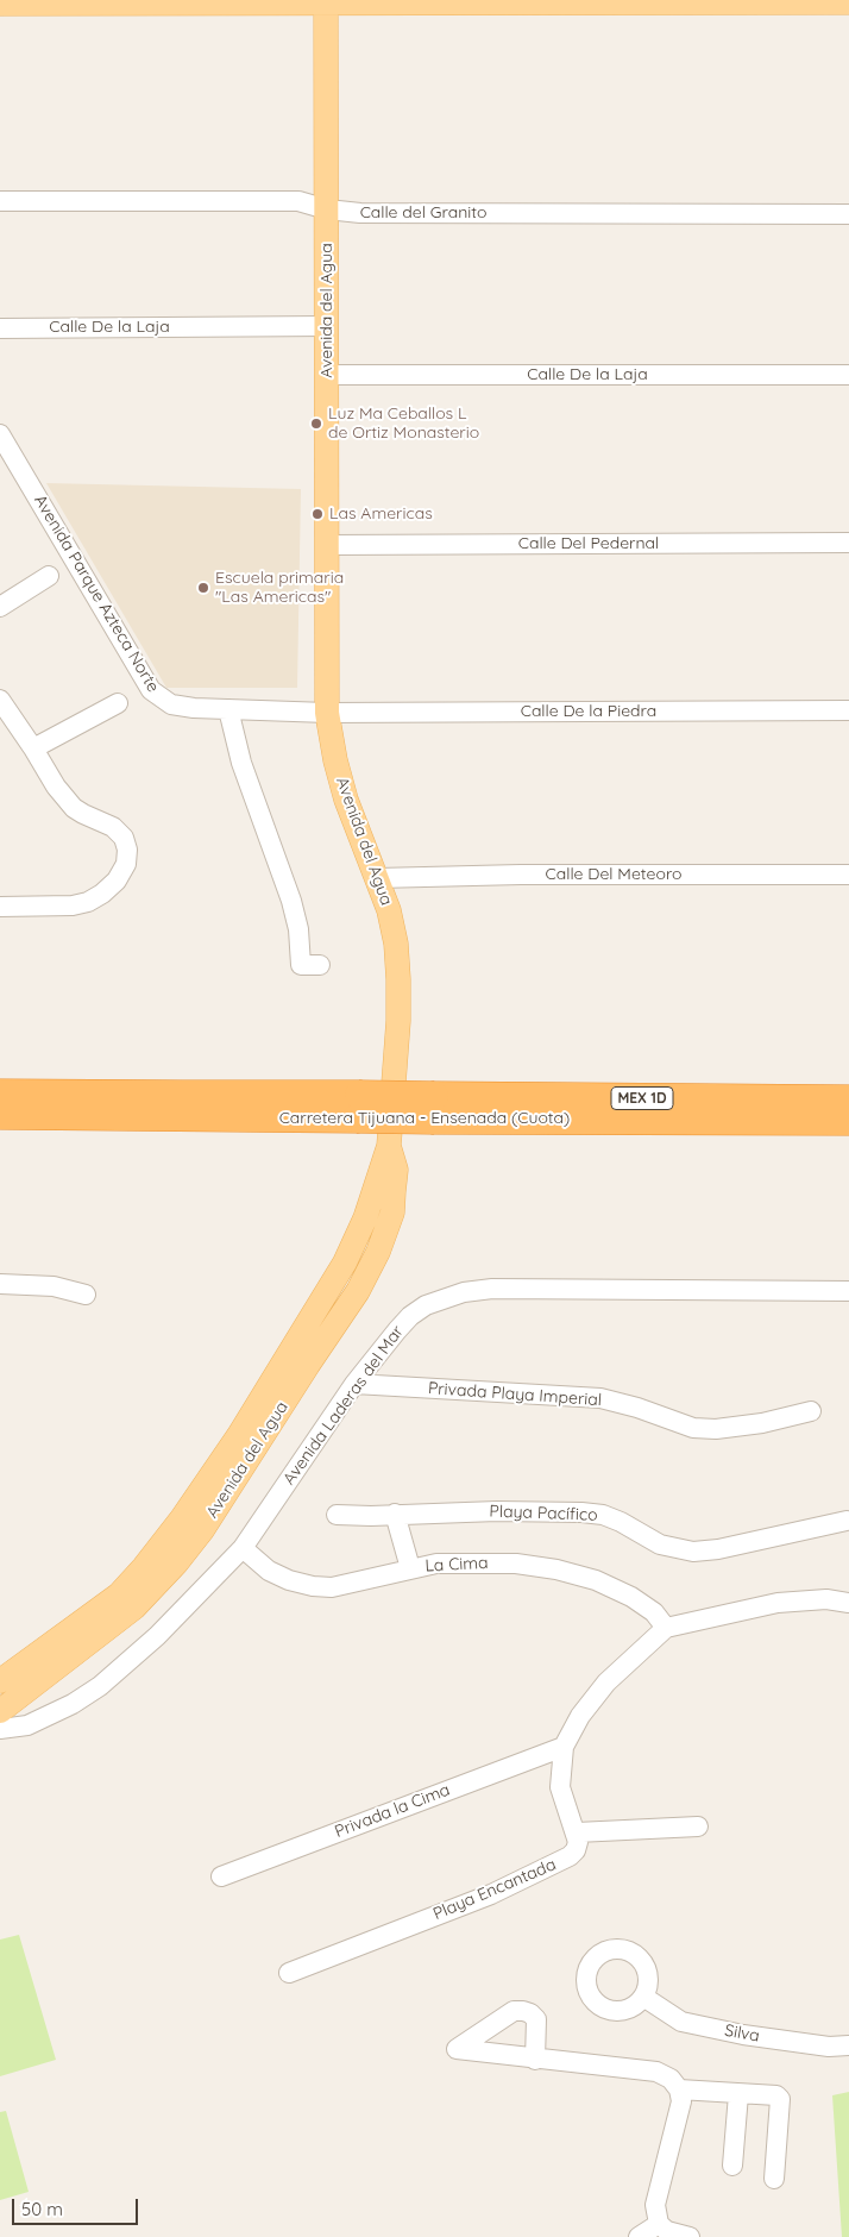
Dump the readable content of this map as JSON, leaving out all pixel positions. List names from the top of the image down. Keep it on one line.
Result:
{"streets":{"highway":["MEX 1D","Carretera Tijuana - Ensenada (Cuota)"],"main road":["Avenida del Agua"],"street":["Calle del Granito","Calle De la Laja","Calle Del Pedernal","Avenida Parque Azteca Norte","Calle De la Piedra","Calle Del Meteoro","Privada Playa Imperial","Avenida Laderas del Mar","Playa Pacífico","La Cima","Privada la Cima","Playa Encantada","Silva"]},"crossings":[["Calle del Granito","Avenida del Agua"],["Avenida del Agua","Calle De la Laja"],["Avenida del Agua","Calle Del Pedernal"],["Avenida del Agua","Avenida Parque Azteca Norte"],["Avenida del Agua","Calle De la Piedra"],["Avenida del Agua","Calle Del Meteoro"],["Avenida Parque Azteca Norte","Calle De la Piedra"],["MEX 1D","Carretera Tijuana - Ensenada (Cuota)"],["Privada Playa Imperial","Avenida Laderas del Mar"],["Avenida Laderas del Mar","La Cima"]],"places":["Luz Ma Ceballos L de Ortiz Monasterio","Las Americas","Escuela primaria \"Las Americas\""],"scale_bar":"50 m"}
